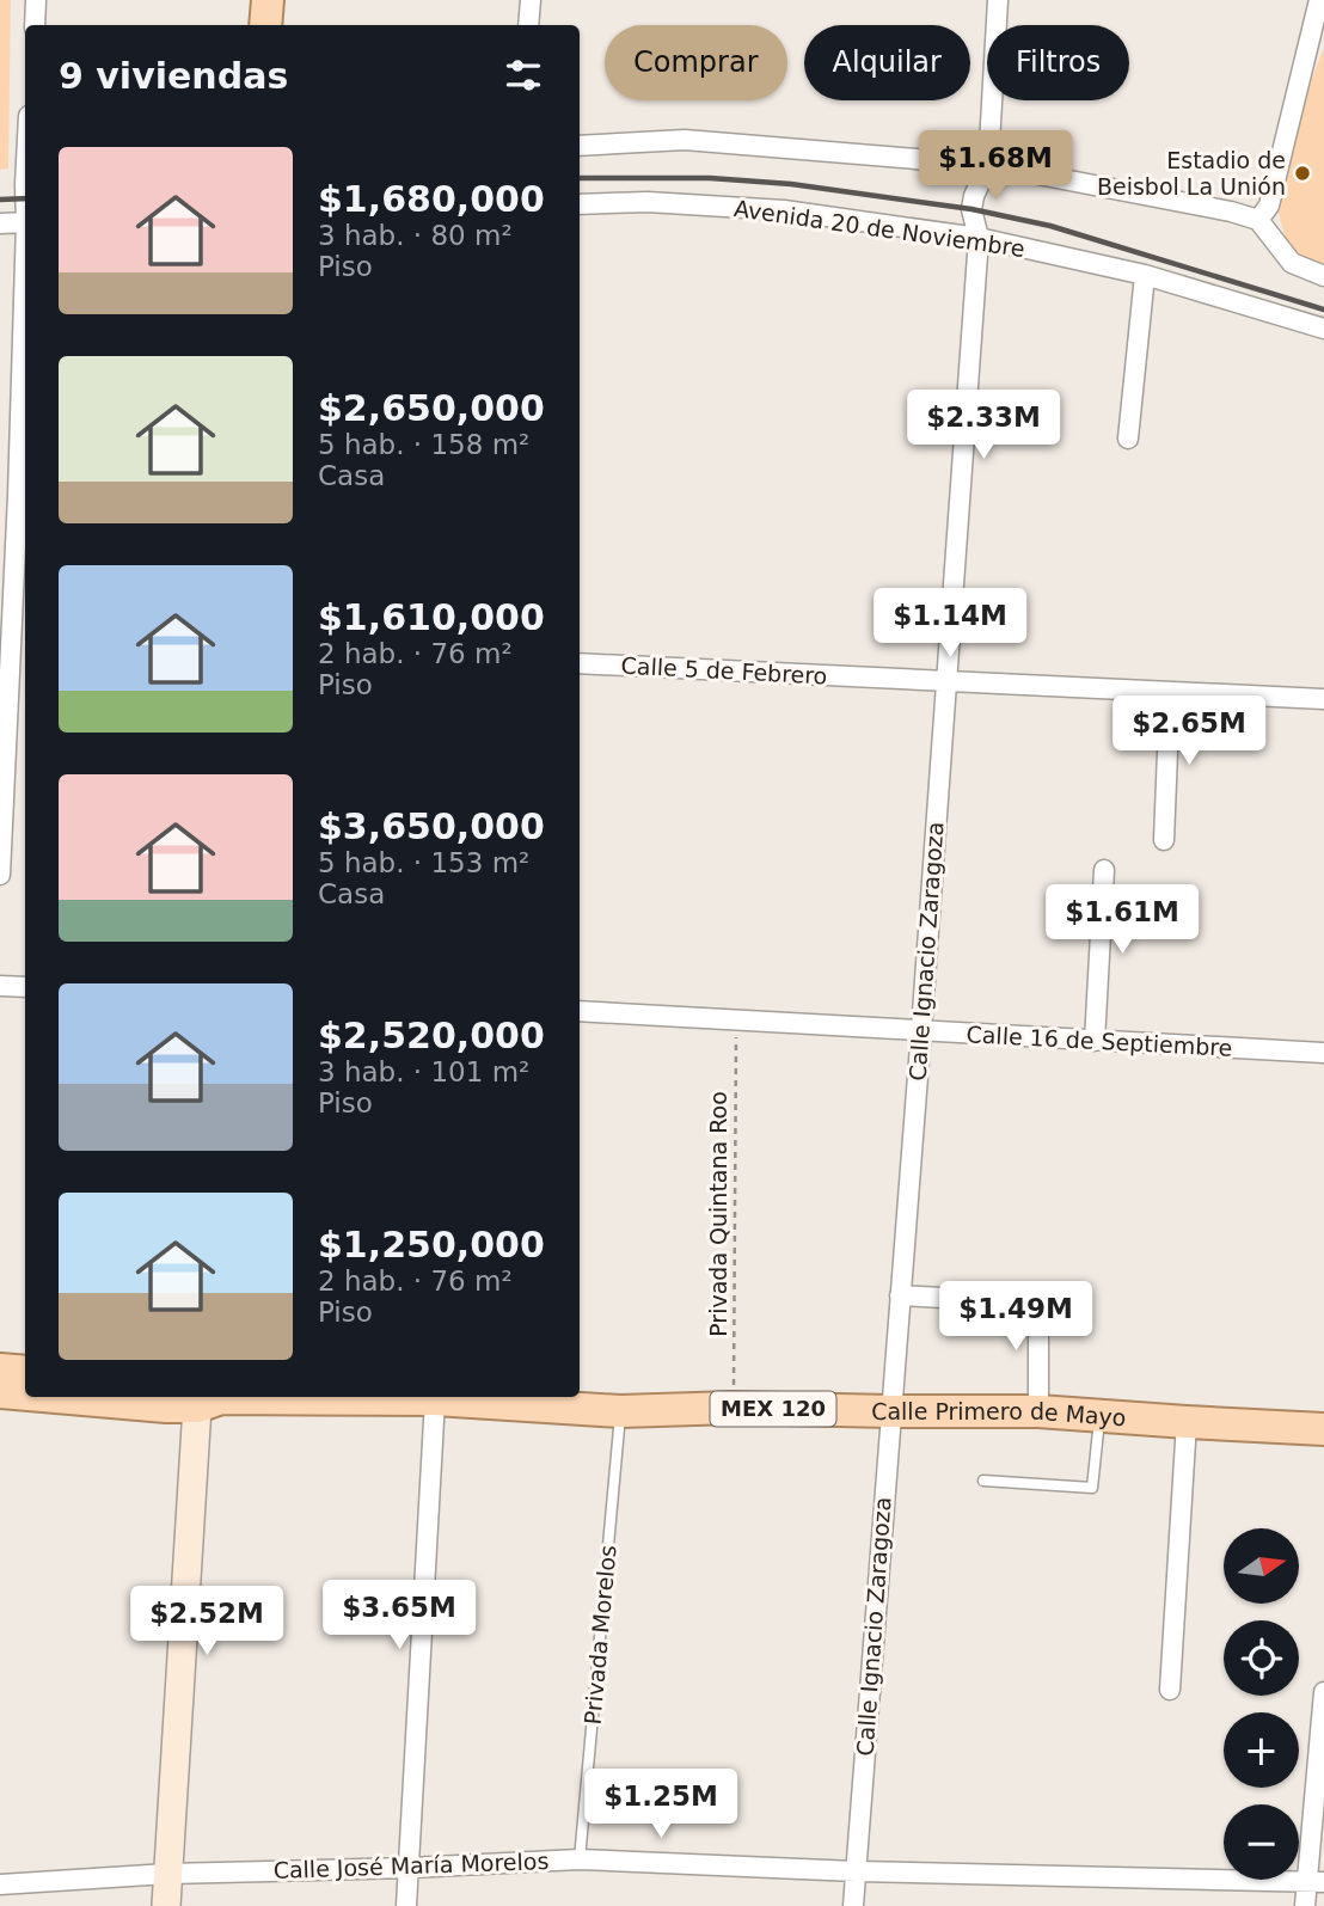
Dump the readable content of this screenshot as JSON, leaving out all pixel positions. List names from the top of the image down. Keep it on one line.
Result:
{"streets":{"main road":["MEX 120","Calle Primero de Mayo"],"street":["Avenida 20 de Noviembre","Calle 5 de Febrero","Calle Ignacio Zaragoza","Calle 16 de Septiembre","Calle José María Morelos"],"lane":["Privada Morelos"],"path":["Privada Quintana Roo"]},"crossings":[["Avenida 20 de Noviembre","Calle Ignacio Zaragoza"],["Calle 5 de Febrero","Calle Ignacio Zaragoza"],["Calle Ignacio Zaragoza","Calle 16 de Septiembre"],["Calle Ignacio Zaragoza","Calle Primero de Mayo"],["Calle Ignacio Zaragoza","Calle José María Morelos"],["Calle 16 de Septiembre","Privada Quintana Roo"],["Privada Quintana Roo","Calle Primero de Mayo"],["Calle Primero de Mayo","Privada Morelos"],["Privada Morelos","Calle José María Morelos"]],"places":["Estadio de Beisbol La Unión"],"north":"right","page":{"chip":["Comprar","Alquilar","Filtros"],"heading":"9 viviendas","list":[{"name":"$1,680,000","note":"3 hab. · 80 m² · Piso"},{"name":"$2,650,000","note":"5 hab. · 158 m² · Casa"},{"name":"$1,610,000","note":"2 hab. · 76 m² · Piso"},{"name":"$3,650,000","note":"5 hab. · 153 m² · Casa"},{"name":"$2,520,000","note":"3 hab. · 101 m² · Piso"},{"name":"$1,250,000","note":"2 hab. · 76 m² · Piso"}],"price":["$1.68M","$2.33M","$1.14M","$2.65M","$1.61M","$1.49M","$3.65M","$2.52M","$1.25M"],"map_buttons":["+","−"]}}
